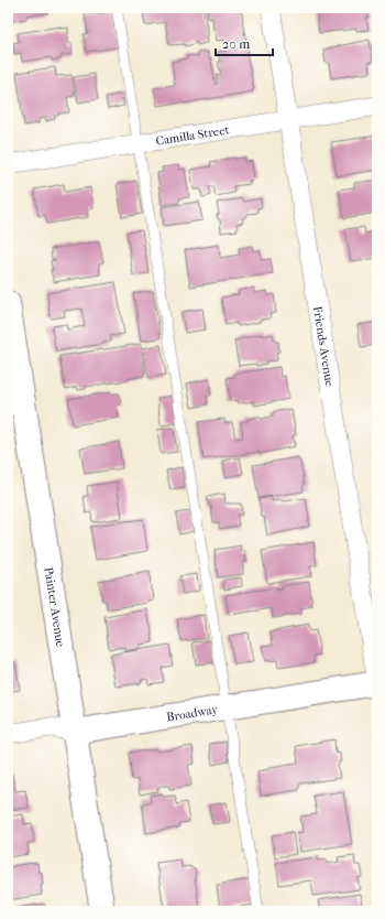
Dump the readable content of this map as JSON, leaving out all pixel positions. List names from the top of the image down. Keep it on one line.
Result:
{"streets":{"street":["Camilla Street","Friends Avenue","Painter Avenue","Broadway"]},"crossings":[["Camilla Street","Friends Avenue"],["Friends Avenue","Broadway"],["Painter Avenue","Broadway"]],"scale_bar":"20 m"}
